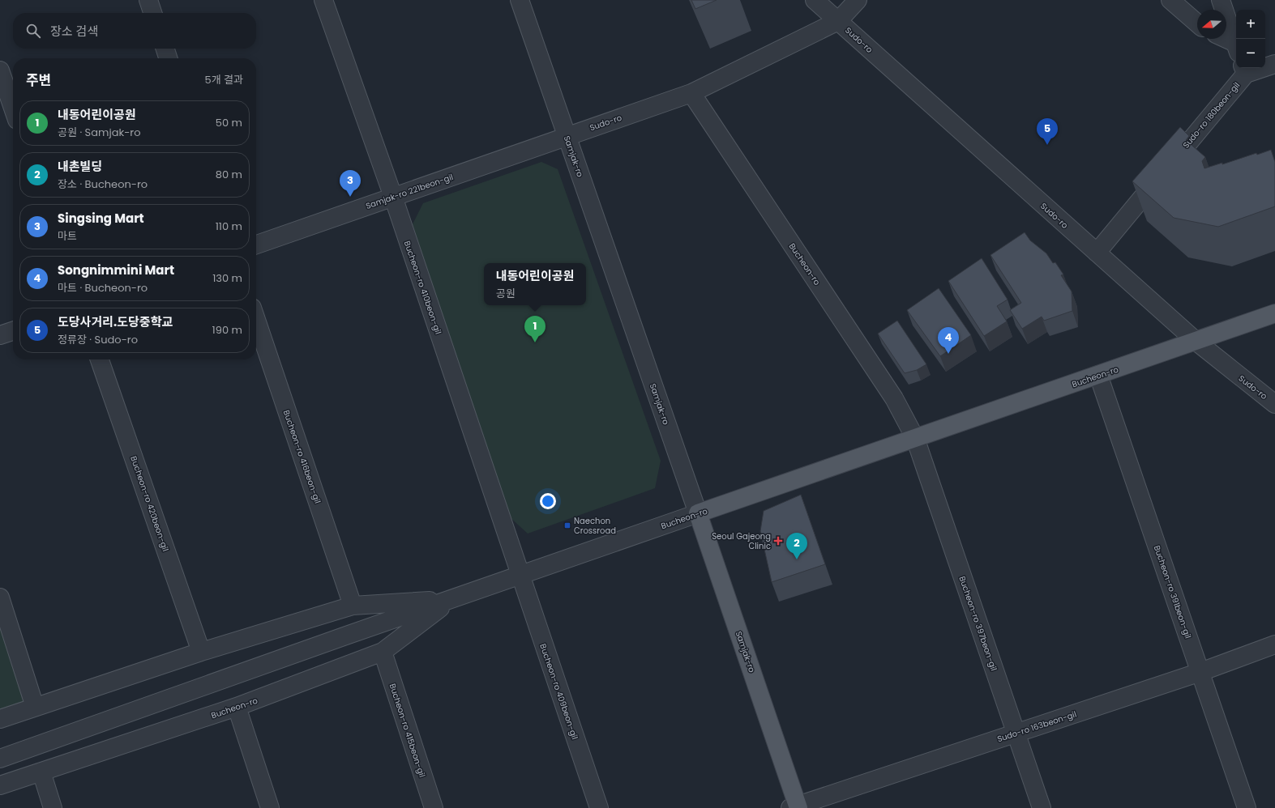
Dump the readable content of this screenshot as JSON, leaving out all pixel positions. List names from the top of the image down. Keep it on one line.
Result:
{"streets":{"main road":["Samjak-ro","Bucheon-ro"],"street":["Sudo-ro","Sudo-ro 180beon-gil","Samjak-ro 221beon-gil","Bucheon-ro 410beon-gil","Bucheon-ro 416beon-gil","Bucheon-ro 420beon-gil","Bucheon-ro 391beon-gil","Bucheon-ro 397beon-gil","Bucheon-ro 409beon-gil","Sudo-ro 163beon-gil","Bucheon-ro 415beon-gil"]},"crossings":[["Sudo-ro","Sudo-ro 180beon-gil"],["Sudo-ro","Samjak-ro"],["Sudo-ro","Samjak-ro 221beon-gil"],["Sudo-ro","Bucheon-ro"],["Samjak-ro","Samjak-ro 221beon-gil"],["Samjak-ro","Bucheon-ro"],["Samjak-ro","Sudo-ro 163beon-gil"],["Samjak-ro 221beon-gil","Bucheon-ro 410beon-gil"],["Bucheon-ro","Bucheon-ro 410beon-gil"],["Bucheon-ro","Bucheon-ro 416beon-gil"],["Bucheon-ro","Bucheon-ro 420beon-gil"],["Bucheon-ro","Bucheon-ro 391beon-gil"],["Bucheon-ro","Bucheon-ro 397beon-gil"],["Bucheon-ro","Bucheon-ro 409beon-gil"],["Bucheon-ro","Bucheon-ro 415beon-gil"],["Bucheon-ro 410beon-gil","Bucheon-ro 409beon-gil"],["Bucheon-ro 391beon-gil","Sudo-ro 163beon-gil"],["Bucheon-ro 397beon-gil","Sudo-ro 163beon-gil"]],"places":{"transit":["Naechon Crossroad"],"health":["Seoul Gajeong Clinic"]},"north":"left","page":{"map_buttons":["+","−"],"search":"장소 검색","heading":["주변","5개 결과"],"list":[{"mark":"1","name":"내동어린이공원","note":"공원 · Samjak-ro","value":"50 m"},{"mark":"2","name":"내촌빌딩","note":"장소 · Bucheon-ro","value":"80 m"},{"mark":"3","name":"Singsing Mart","note":"마트","value":"110 m"},{"mark":"4","name":"Songnimmini Mart","note":"마트 · Bucheon-ro","value":"130 m"},{"mark":"5","name":"도당사거리.도당중학교","note":"정류장 · Sudo-ro","value":"190 m"}],"pins":["5","3","1","4","2"],"popup":["내동어린이공원","공원"]}}
